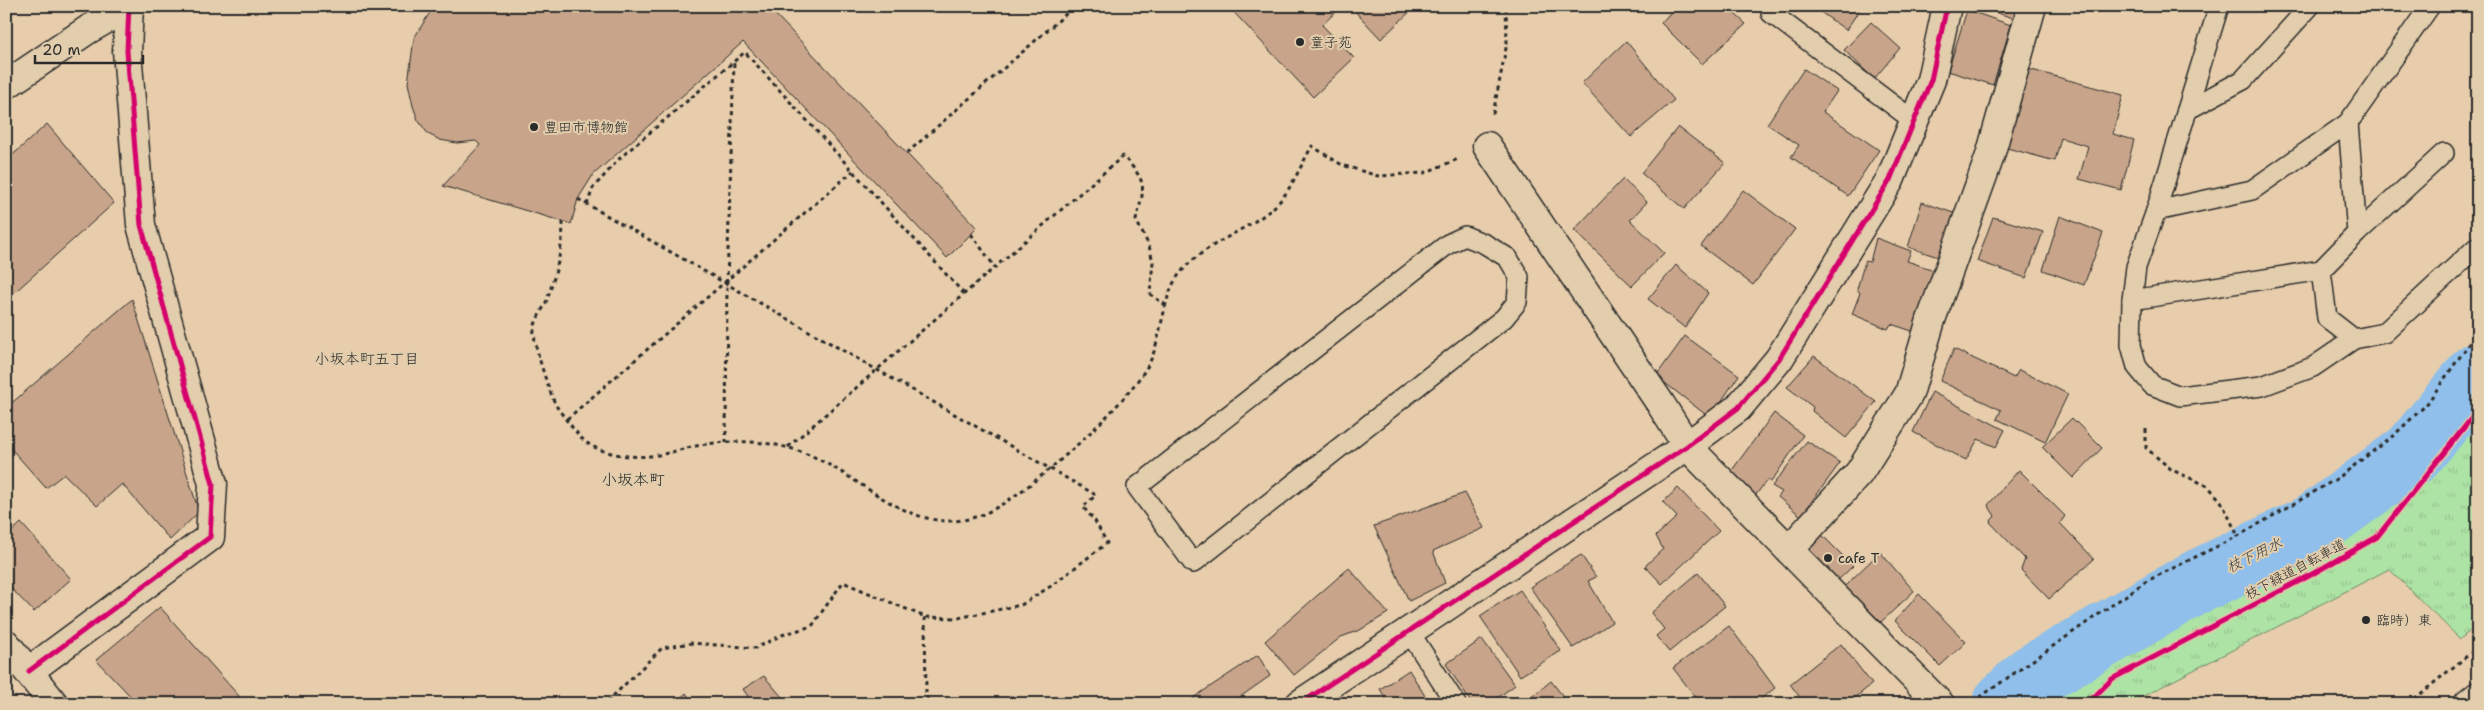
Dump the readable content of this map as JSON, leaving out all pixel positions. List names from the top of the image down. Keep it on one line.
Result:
{"streets":{"cycle path":["枝下緑道自転車道"]},"districts":["小坂本町五丁目","小坂本町"],"water":["枝下用水"],"places":["童子苑","豊田市博物館","cafe T","臨時）東"],"scale_bar":"20 m"}
